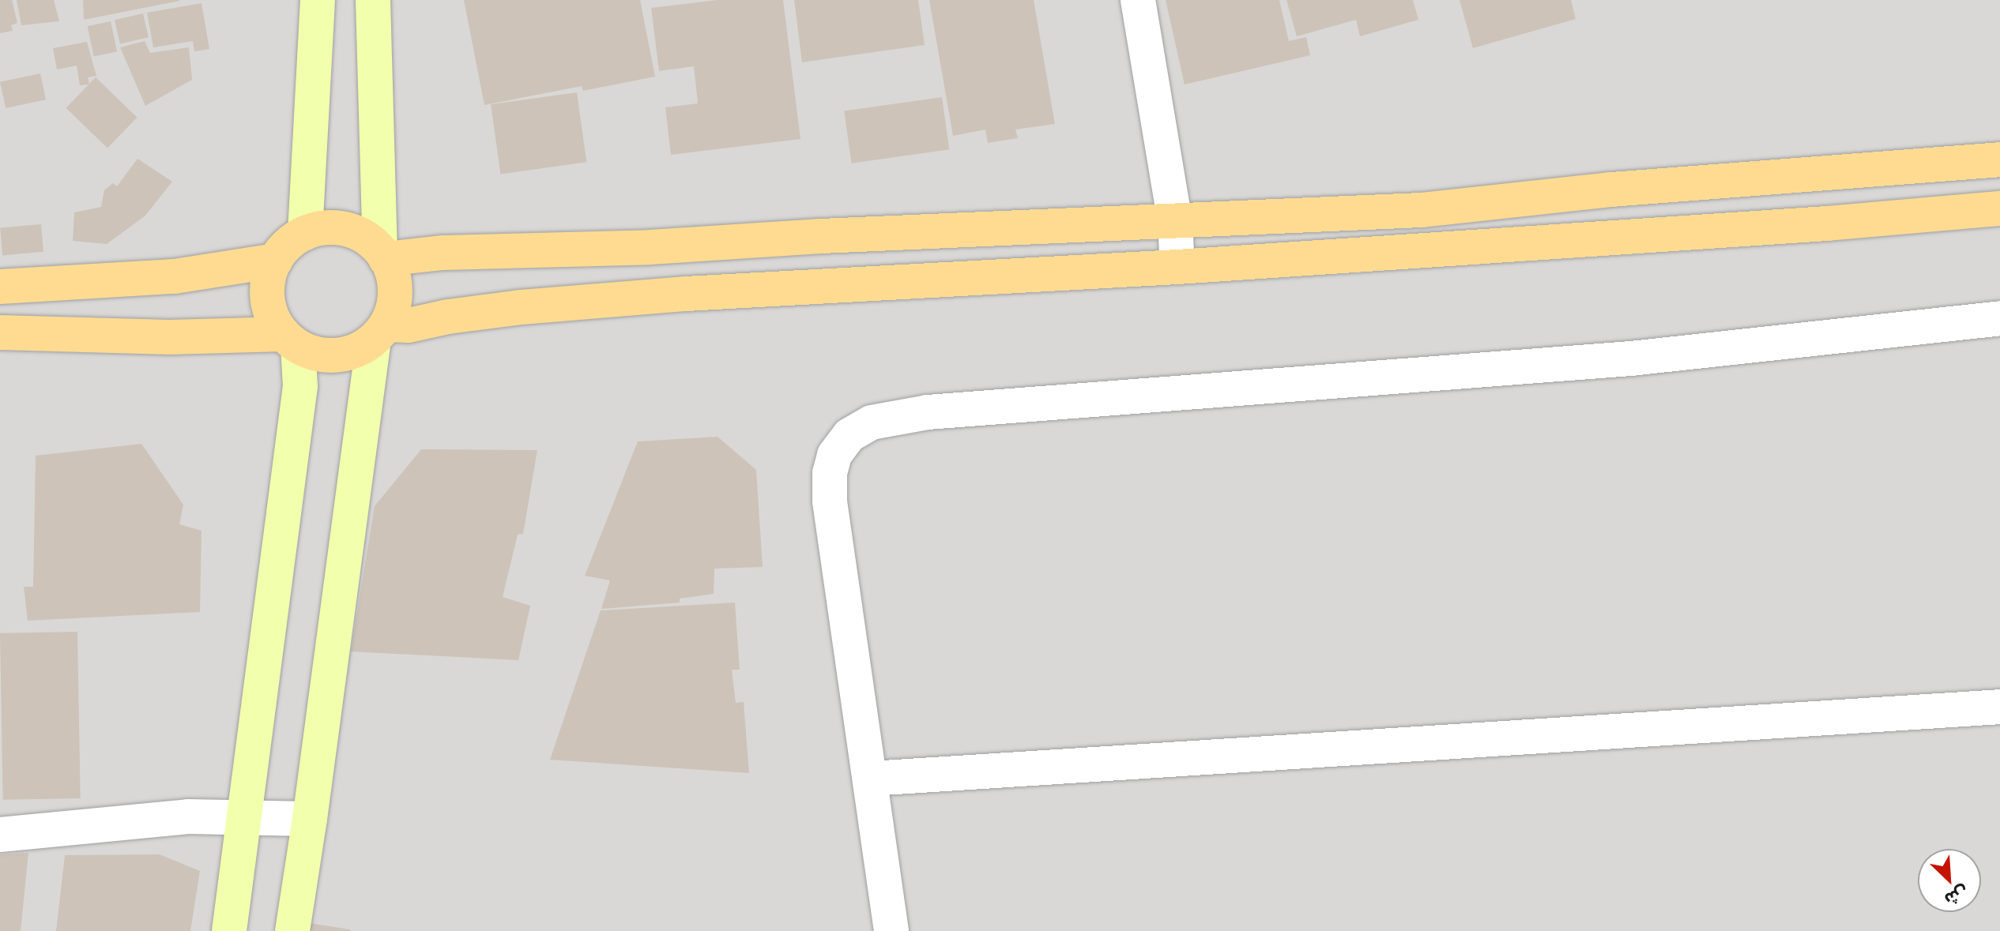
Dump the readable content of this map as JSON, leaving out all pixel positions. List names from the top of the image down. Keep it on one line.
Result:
{"north":"bottom right"}
